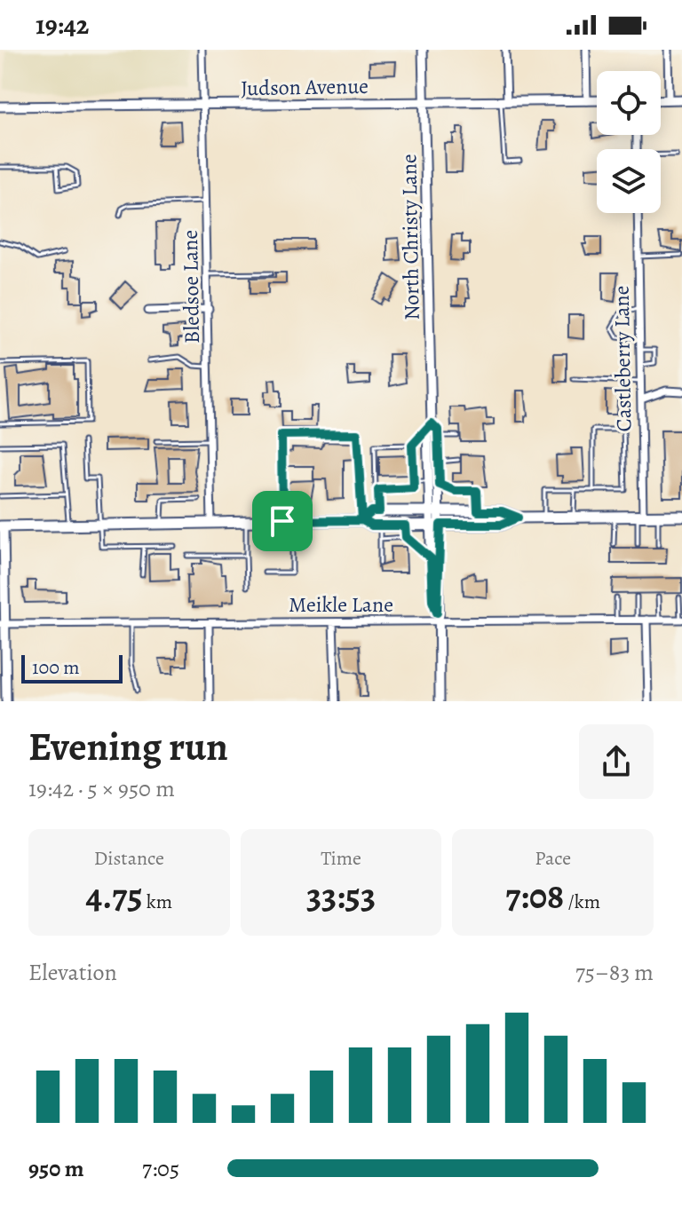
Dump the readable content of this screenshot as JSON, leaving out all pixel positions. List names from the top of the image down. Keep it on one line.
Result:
{"streets":{"street":["Judson Avenue","North Christy Lane","Bledsoe Lane","Castleberry Lane","Meikle Lane"]},"crossings":[["Judson Avenue","North Christy Lane"],["Judson Avenue","Bledsoe Lane"],["North Christy Lane","Meikle Lane"]],"scale_bar":"100 m","page":{"status":"19:42","scale":"100 m","heading":["Evening run","19:42 · 5 × 950 m"],"stats":[["Distance","4.75 km"],["Time","33:53"],["Pace","7:08 /km"]],"chart":["Elevation","75–83 m"],"list":[{"name":"950 m","note":"7:05"}]}}
